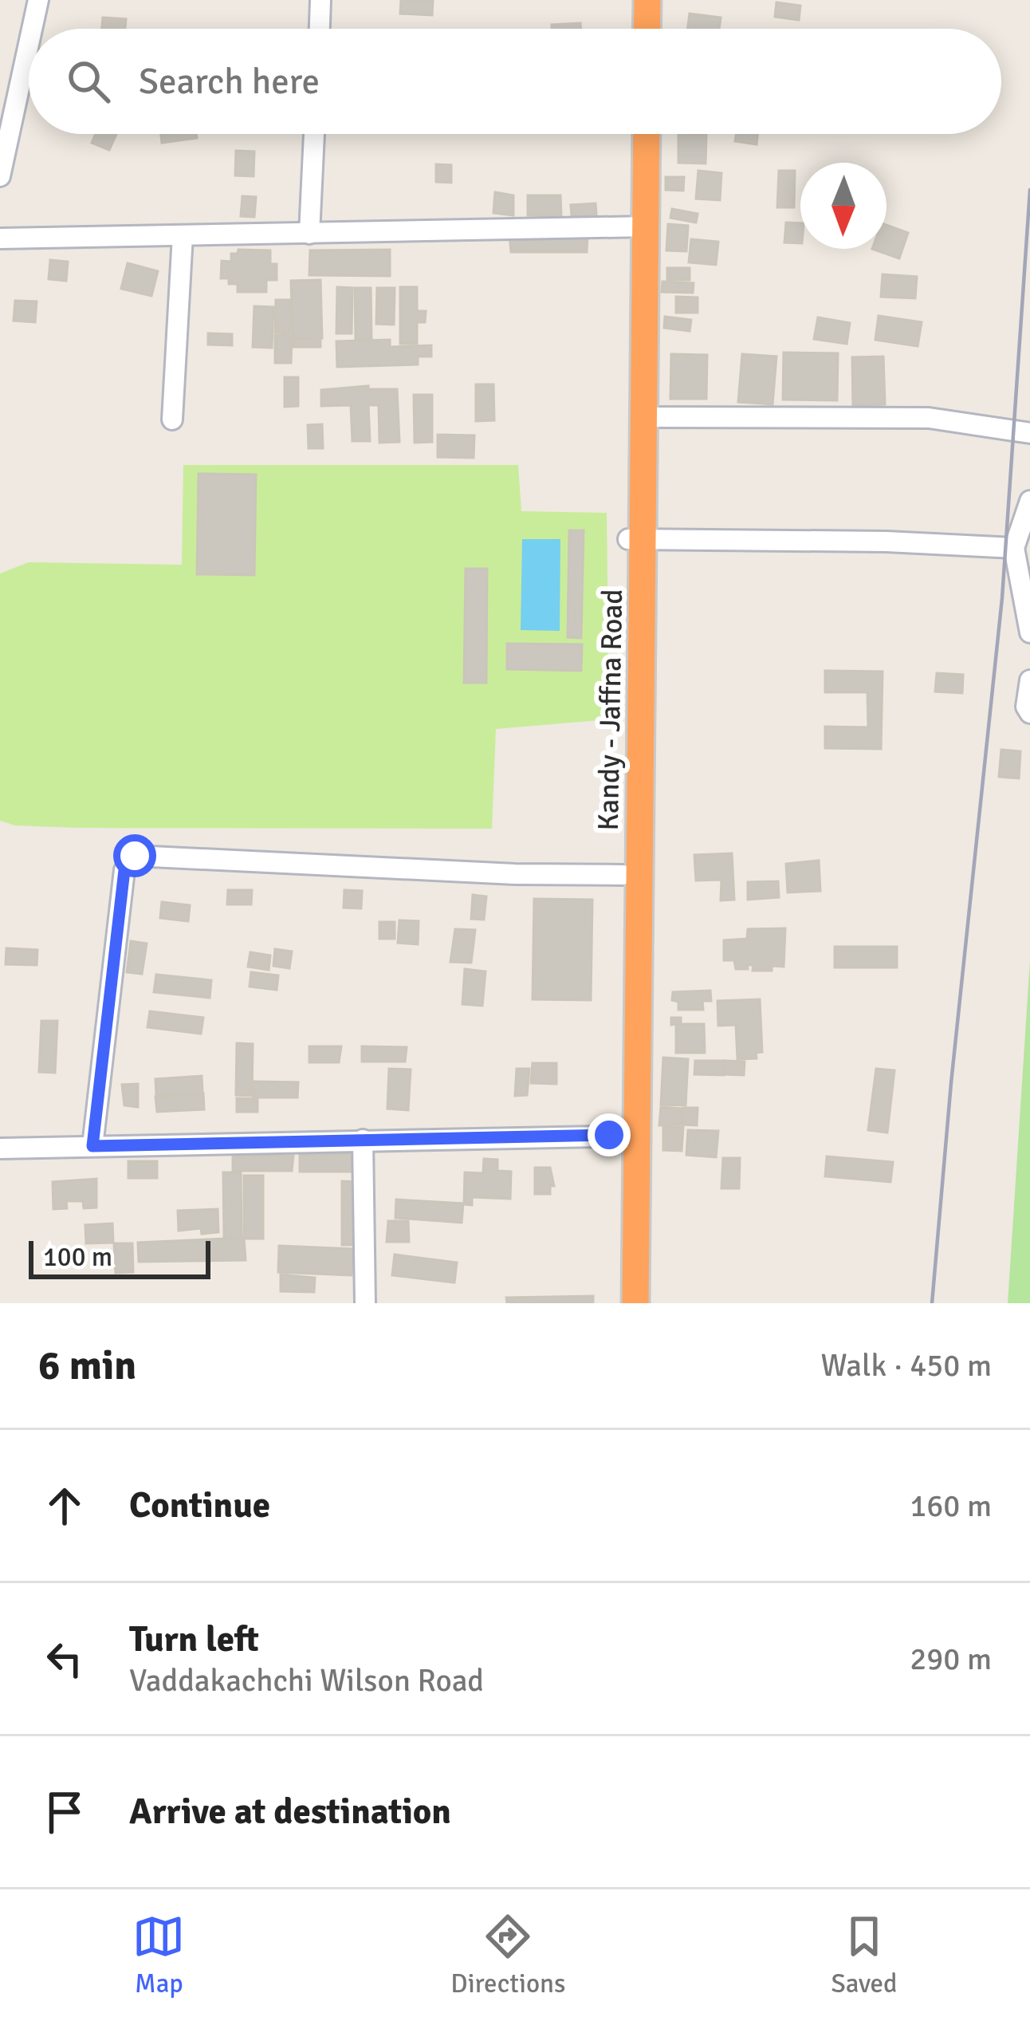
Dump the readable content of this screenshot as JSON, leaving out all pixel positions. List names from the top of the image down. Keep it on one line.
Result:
{"streets":{"highway":["Kandy - Jaffna Road"]},"scale_bar":"100 m","north":"bottom","page":{"search":"Search here","scale":"100 m","heading":["6 min","Walk · 450 m"],"list":[["Continue","160 m"],["Turn left","Vaddakachchi Wilson Road","290 m"],"Arrive at destination"],"nav":["Map","Directions","Saved"]}}
